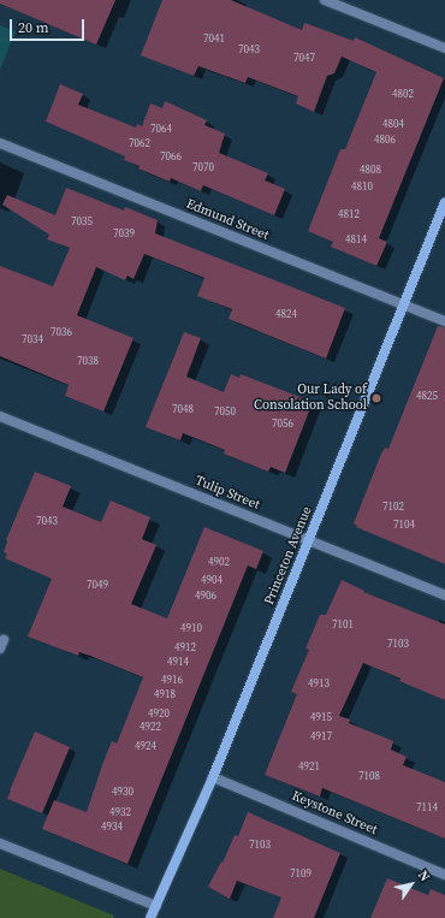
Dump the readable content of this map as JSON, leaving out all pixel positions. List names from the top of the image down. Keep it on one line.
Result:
{"streets":{"main road":["Princeton Avenue"],"street":["Edmund Street","Tulip Street","Keystone Street"]},"crossings":[["Edmund Street","Princeton Avenue"],["Tulip Street","Princeton Avenue"],["Princeton Avenue","Keystone Street"]],"places":["Our Lady of Consolation School"],"house_numbers":["7041","7043","7047","4802","4804","7064","4806","7062","7066","7070","4808","4810","4812","7035","7039","4814","4824","7036","7034","7038","4825","7048","7050","7056","7102","7043","7104","4902","4904","7049","4906","7101","4910","7103","4912","4914","4916","4913","4918","4920","4915","4922","4917","4924","4921","7108","4930","7114","4932","4934","7103","7109"],"scale_bar":"20 m","north":"top right"}
